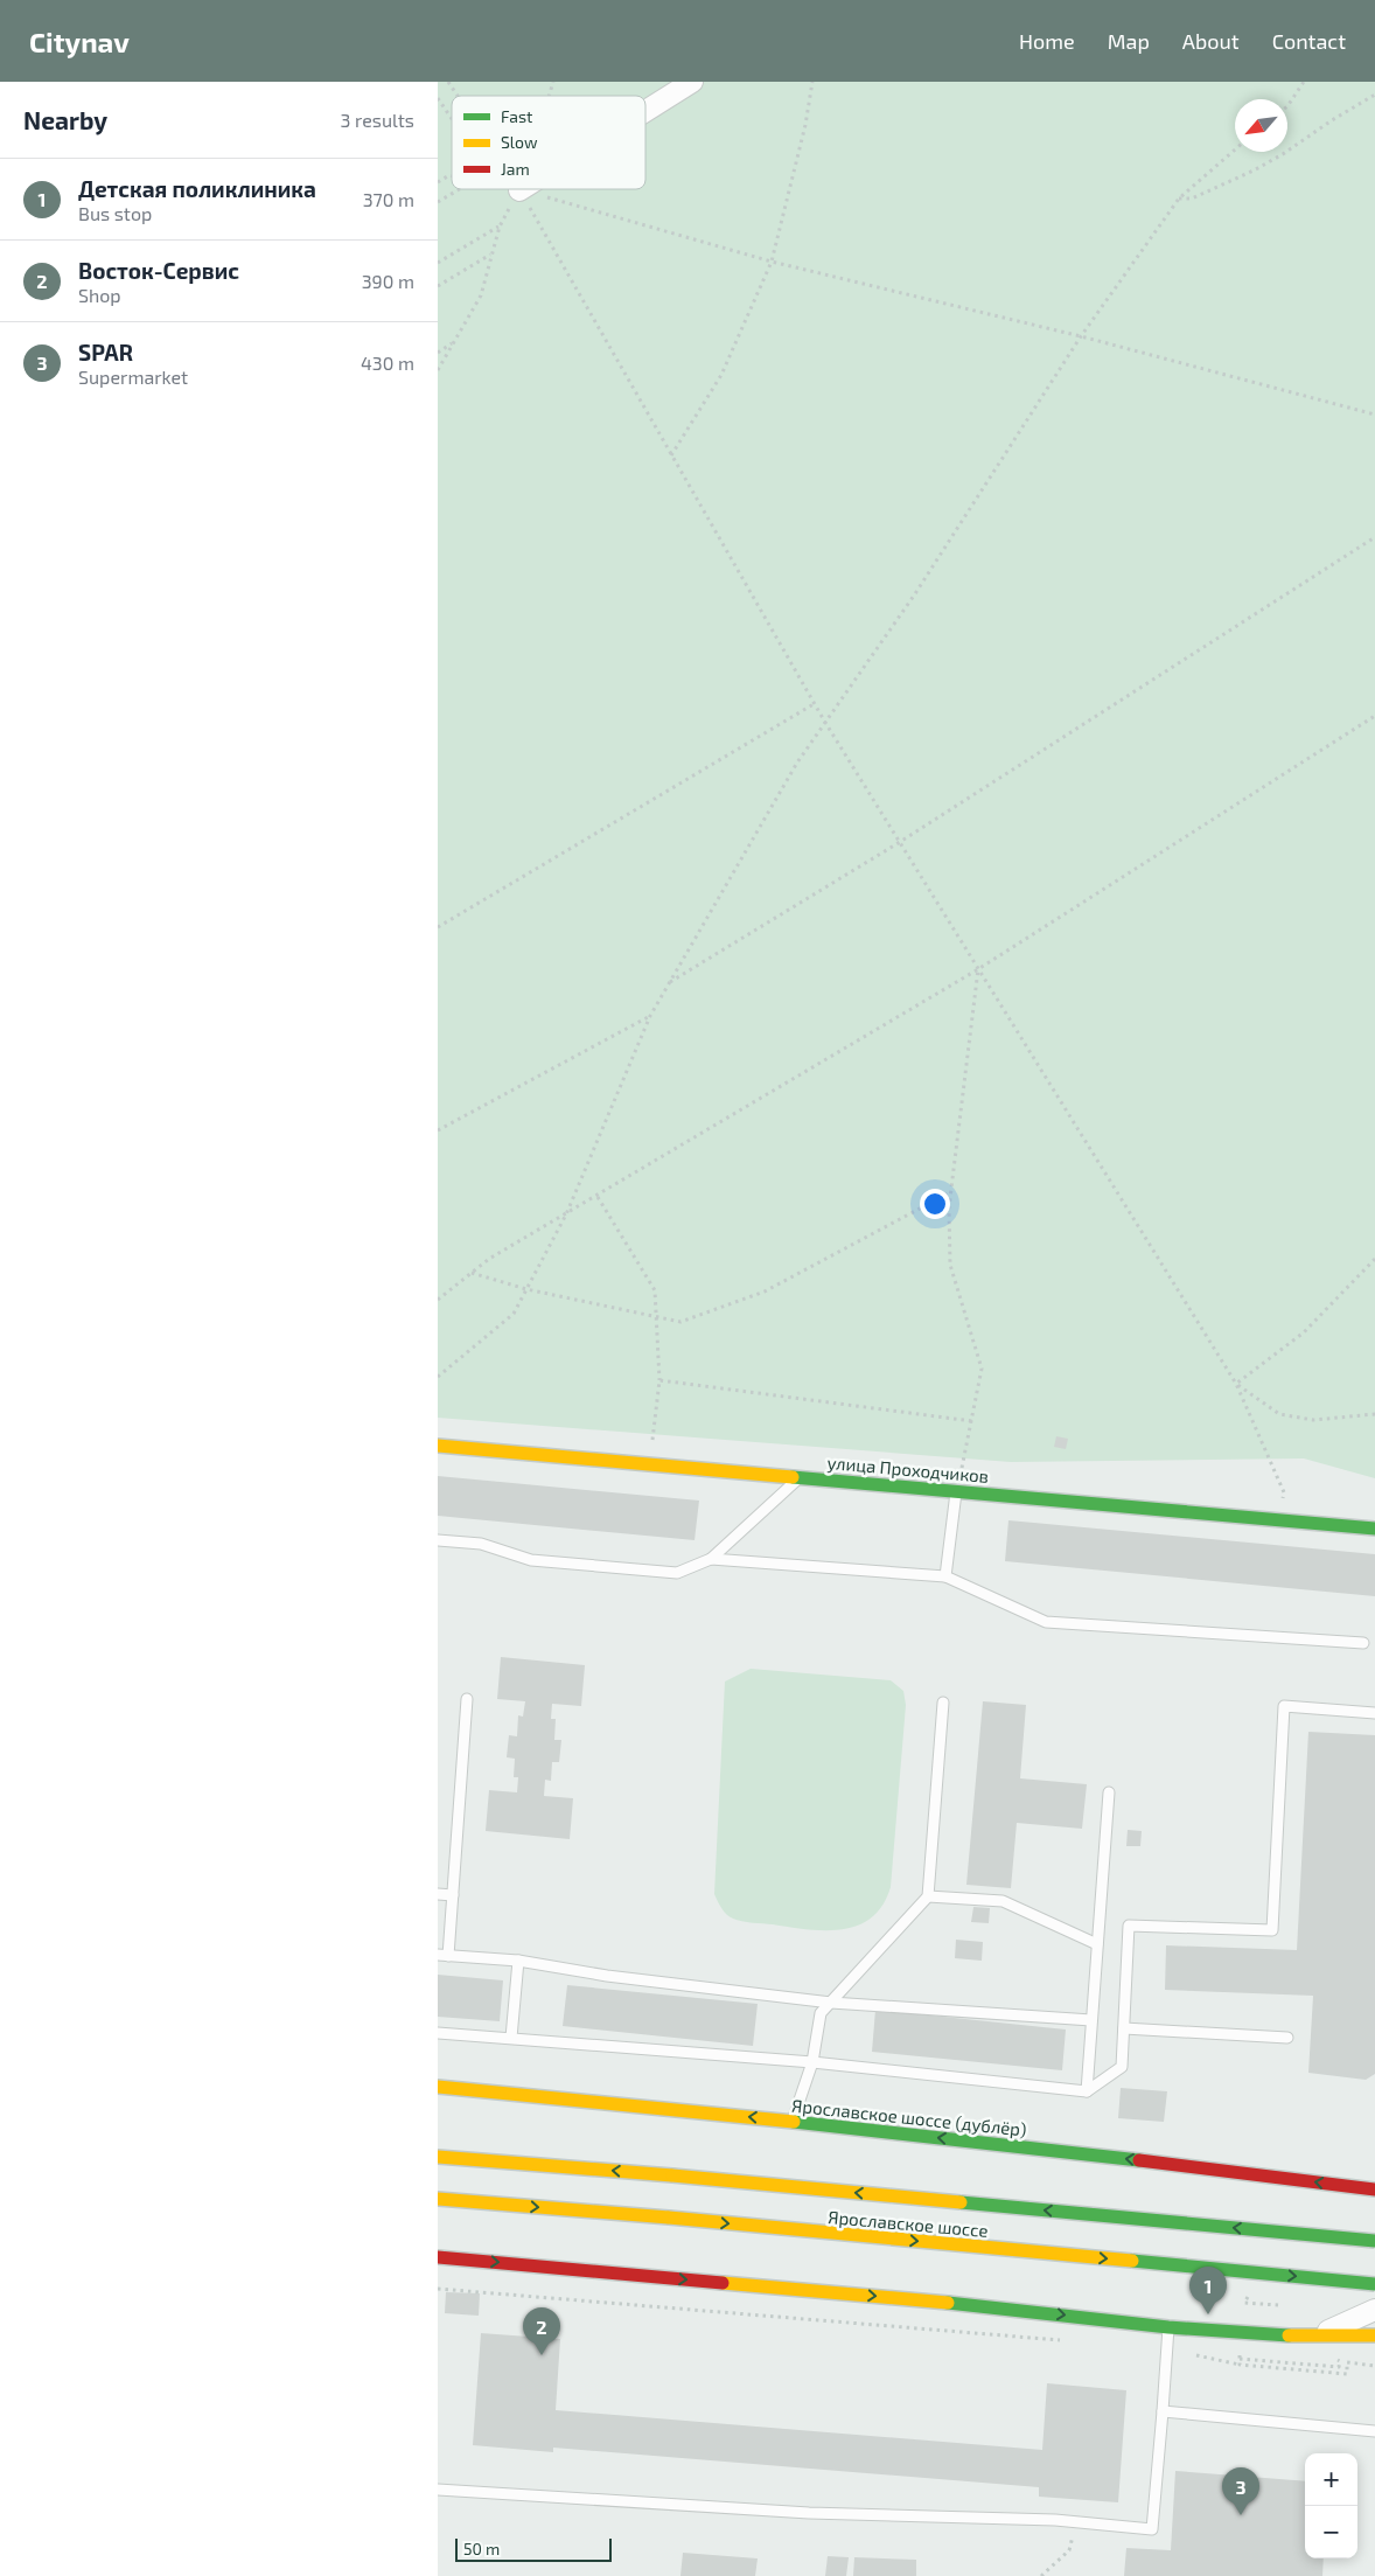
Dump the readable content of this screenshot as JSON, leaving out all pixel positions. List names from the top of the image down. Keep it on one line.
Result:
{"streets":{"street":["улица Проходчиков","Ярославское шоссе (дублёр)","Ярославское шоссе"]},"one_way":["Ярославское шоссе (дублёр)"],"legend":["Fast","Slow","Jam"],"scale_bar":"50 m","north":"bottom left","page":{"header":"Citynav","nav":["Home","Map","About","Contact"],"heading":["Nearby","3 results"],"list":[{"mark":"1","name":"Детская поликлиника","note":"Bus stop","value":"370 m"},{"mark":"2","name":"Восток-Сервис","note":"Shop","value":"390 m"},{"mark":"3","name":"SPAR","note":"Supermarket","value":"430 m"}],"pins":["1","2","3"],"map_buttons":["+","−"],"scale":"50 m"}}
